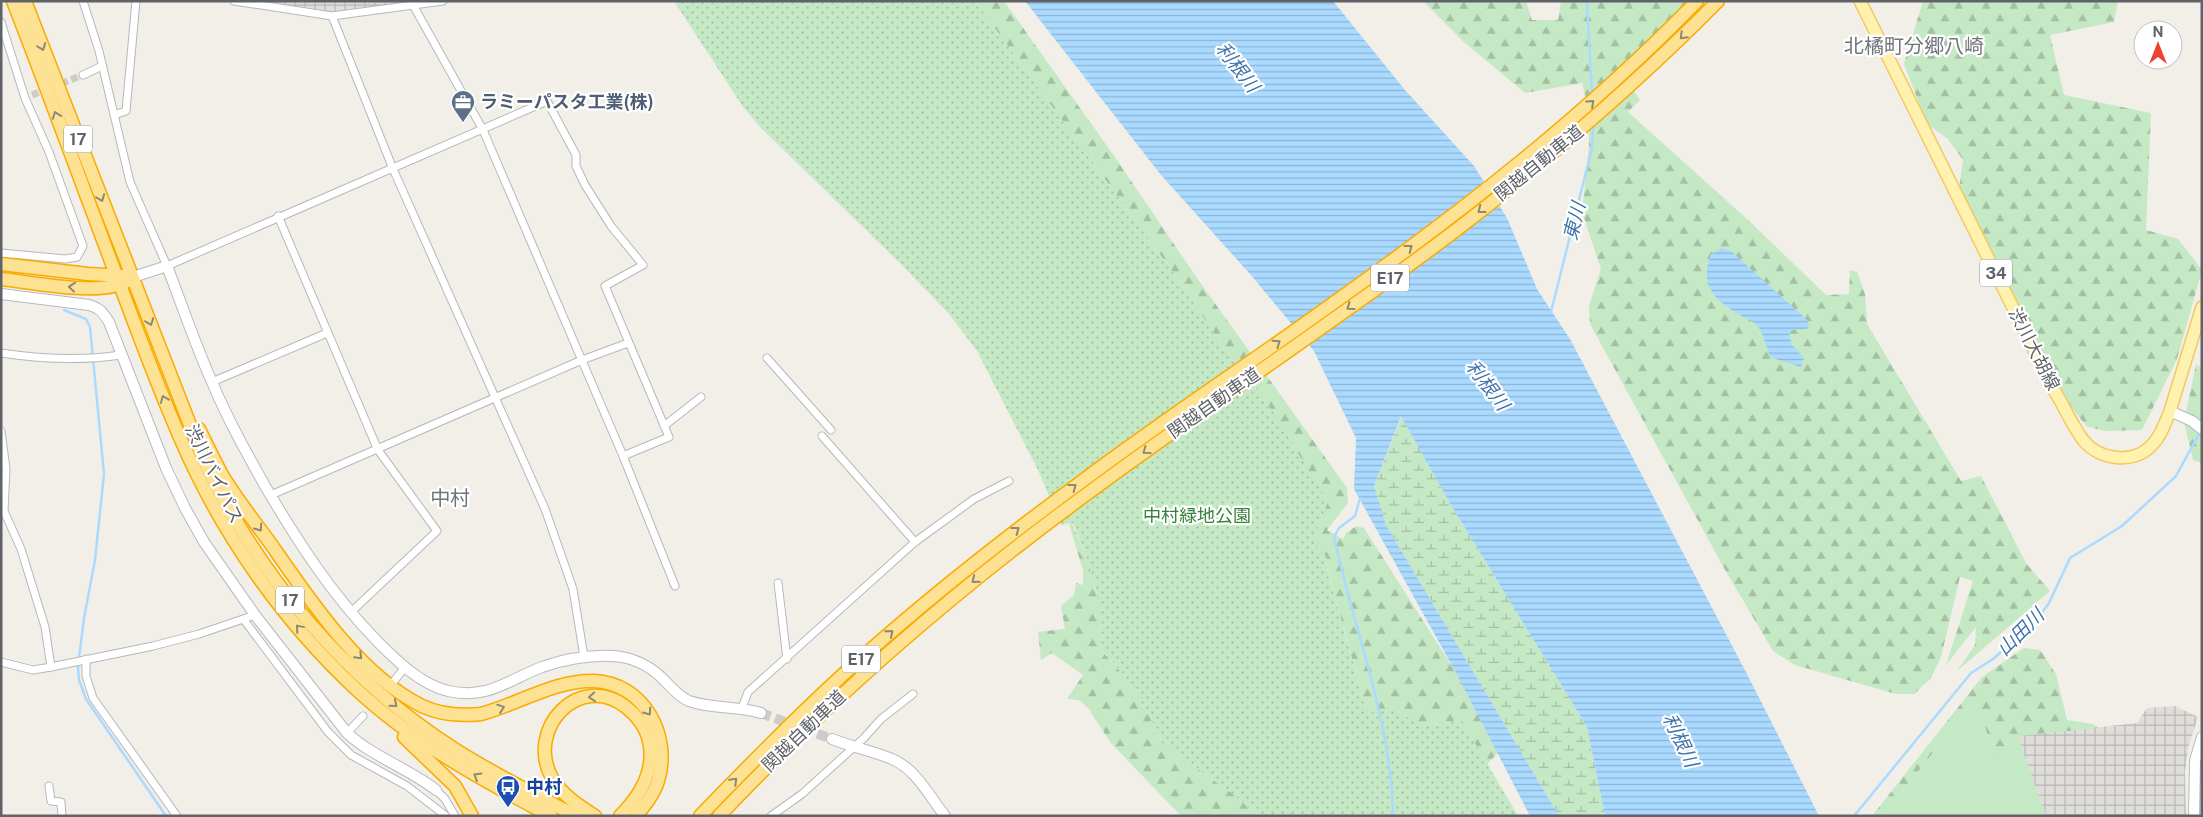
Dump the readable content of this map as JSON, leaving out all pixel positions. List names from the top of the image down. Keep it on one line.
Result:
{"streets":{"highway":["17","関越自動車道","E17","渋川バイパス"],"main road":["34","渋川大胡線"]},"districts":["北橘町分郷八崎","中村"],"water":["利根川","東川","山田川"],"parks":["中村緑地公園"],"places":{"office":["ラミーパスタ工業(株)"],"bus stop":["中村"]},"north":"top"}
